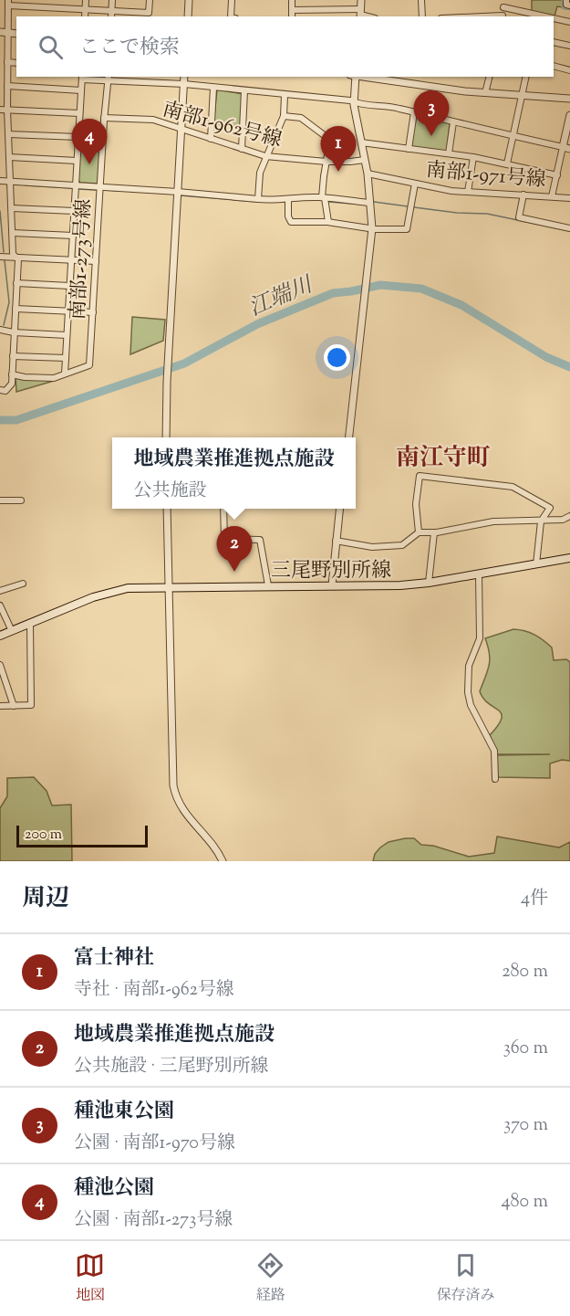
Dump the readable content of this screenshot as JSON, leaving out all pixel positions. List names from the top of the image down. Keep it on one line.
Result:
{"streets":{"main road":["三尾野別所線"],"street":["南部1-962号線","南部1-971号線","南部1-273号線"]},"crossings":[["南部1-962号線","南部1-273号線"]],"districts":["南江守町"],"water":["江端川"],"scale_bar":"200 m","page":{"search":"ここで検索","pins":["3","4","1","2"],"popup":["地域農業推進拠点施設","公共施設"],"scale":"200 m","heading":["周辺","4件"],"list":[{"mark":"1","name":"富士神社","note":"寺社 · 南部1-962号線","value":"280 m"},{"mark":"2","name":"地域農業推進拠点施設","note":"公共施設 · 三尾野別所線","value":"360 m"},{"mark":"3","name":"種池東公園","note":"公園 · 南部1-970号線","value":"370 m"},{"mark":"4","name":"種池公園","note":"公園 · 南部1-273号線","value":"480 m"}],"nav":["地図","経路","保存済み"]}}
